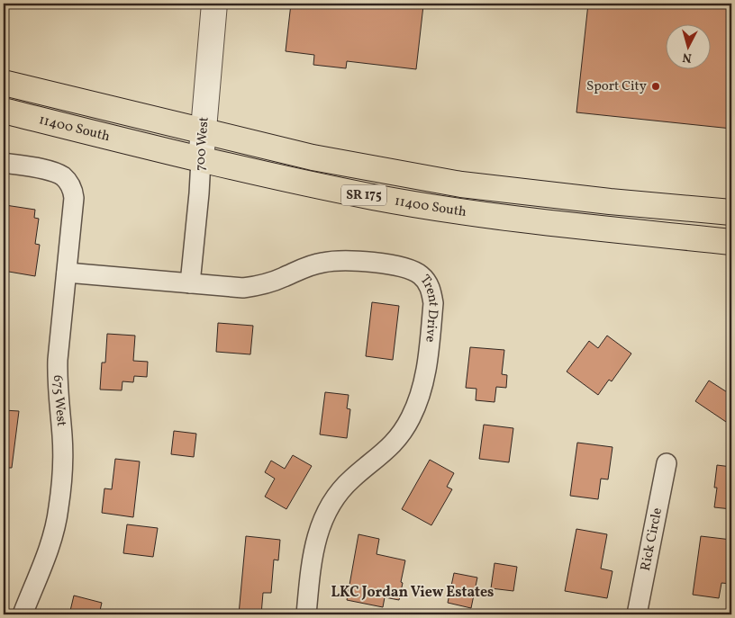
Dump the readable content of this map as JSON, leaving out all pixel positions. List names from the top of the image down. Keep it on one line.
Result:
{"streets":{"main road":["11400 South","SR 175"],"street":["700 West","Trent Drive","675 West","Rick Circle"]},"crossings":[["11400 South","700 West"],["700 West","Trent Drive"],["Trent Drive","675 West"]],"districts":["LKC Jordan View Estates"],"places":["Sport City"],"north":"bottom"}
